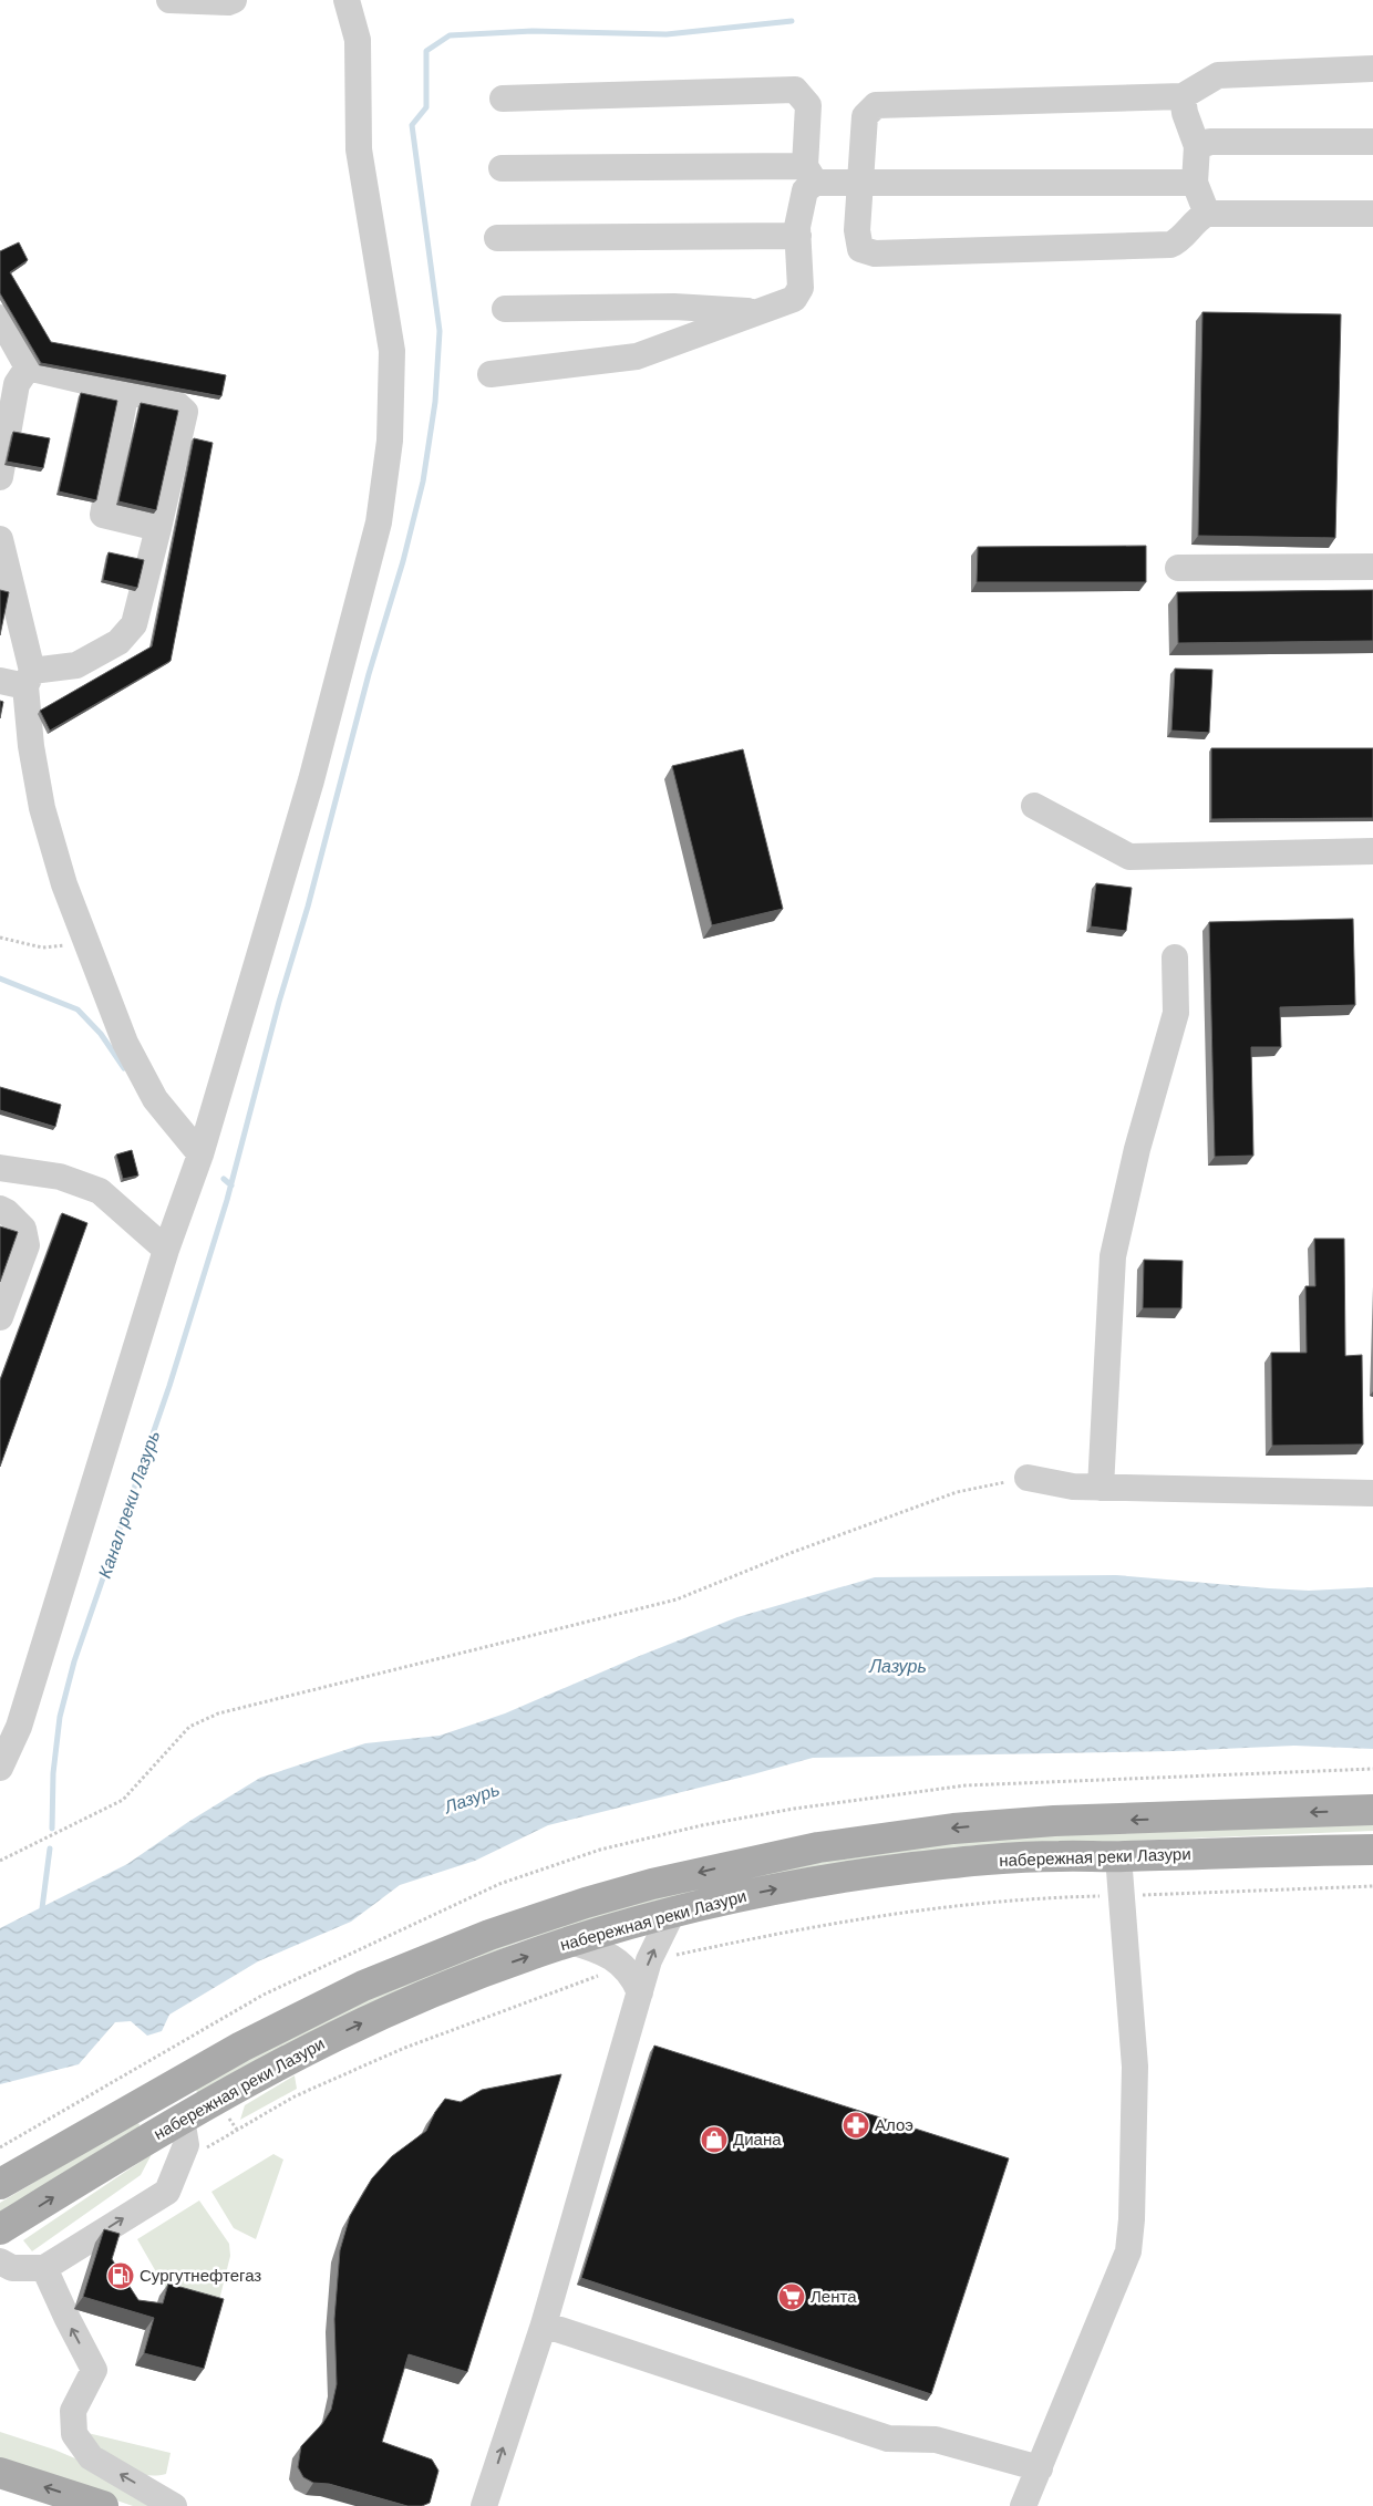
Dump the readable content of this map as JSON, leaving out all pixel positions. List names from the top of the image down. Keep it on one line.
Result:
{"streets":{"main road":["набережная реки Лазури"]},"water":["Канал реки Лазурь","Лазурь"],"places":{"pharmacy":["Алоэ"],"shop":["Диана"],"fuel station":["Сургутнефтегаз"],"supermarket":["Лента"]}}
